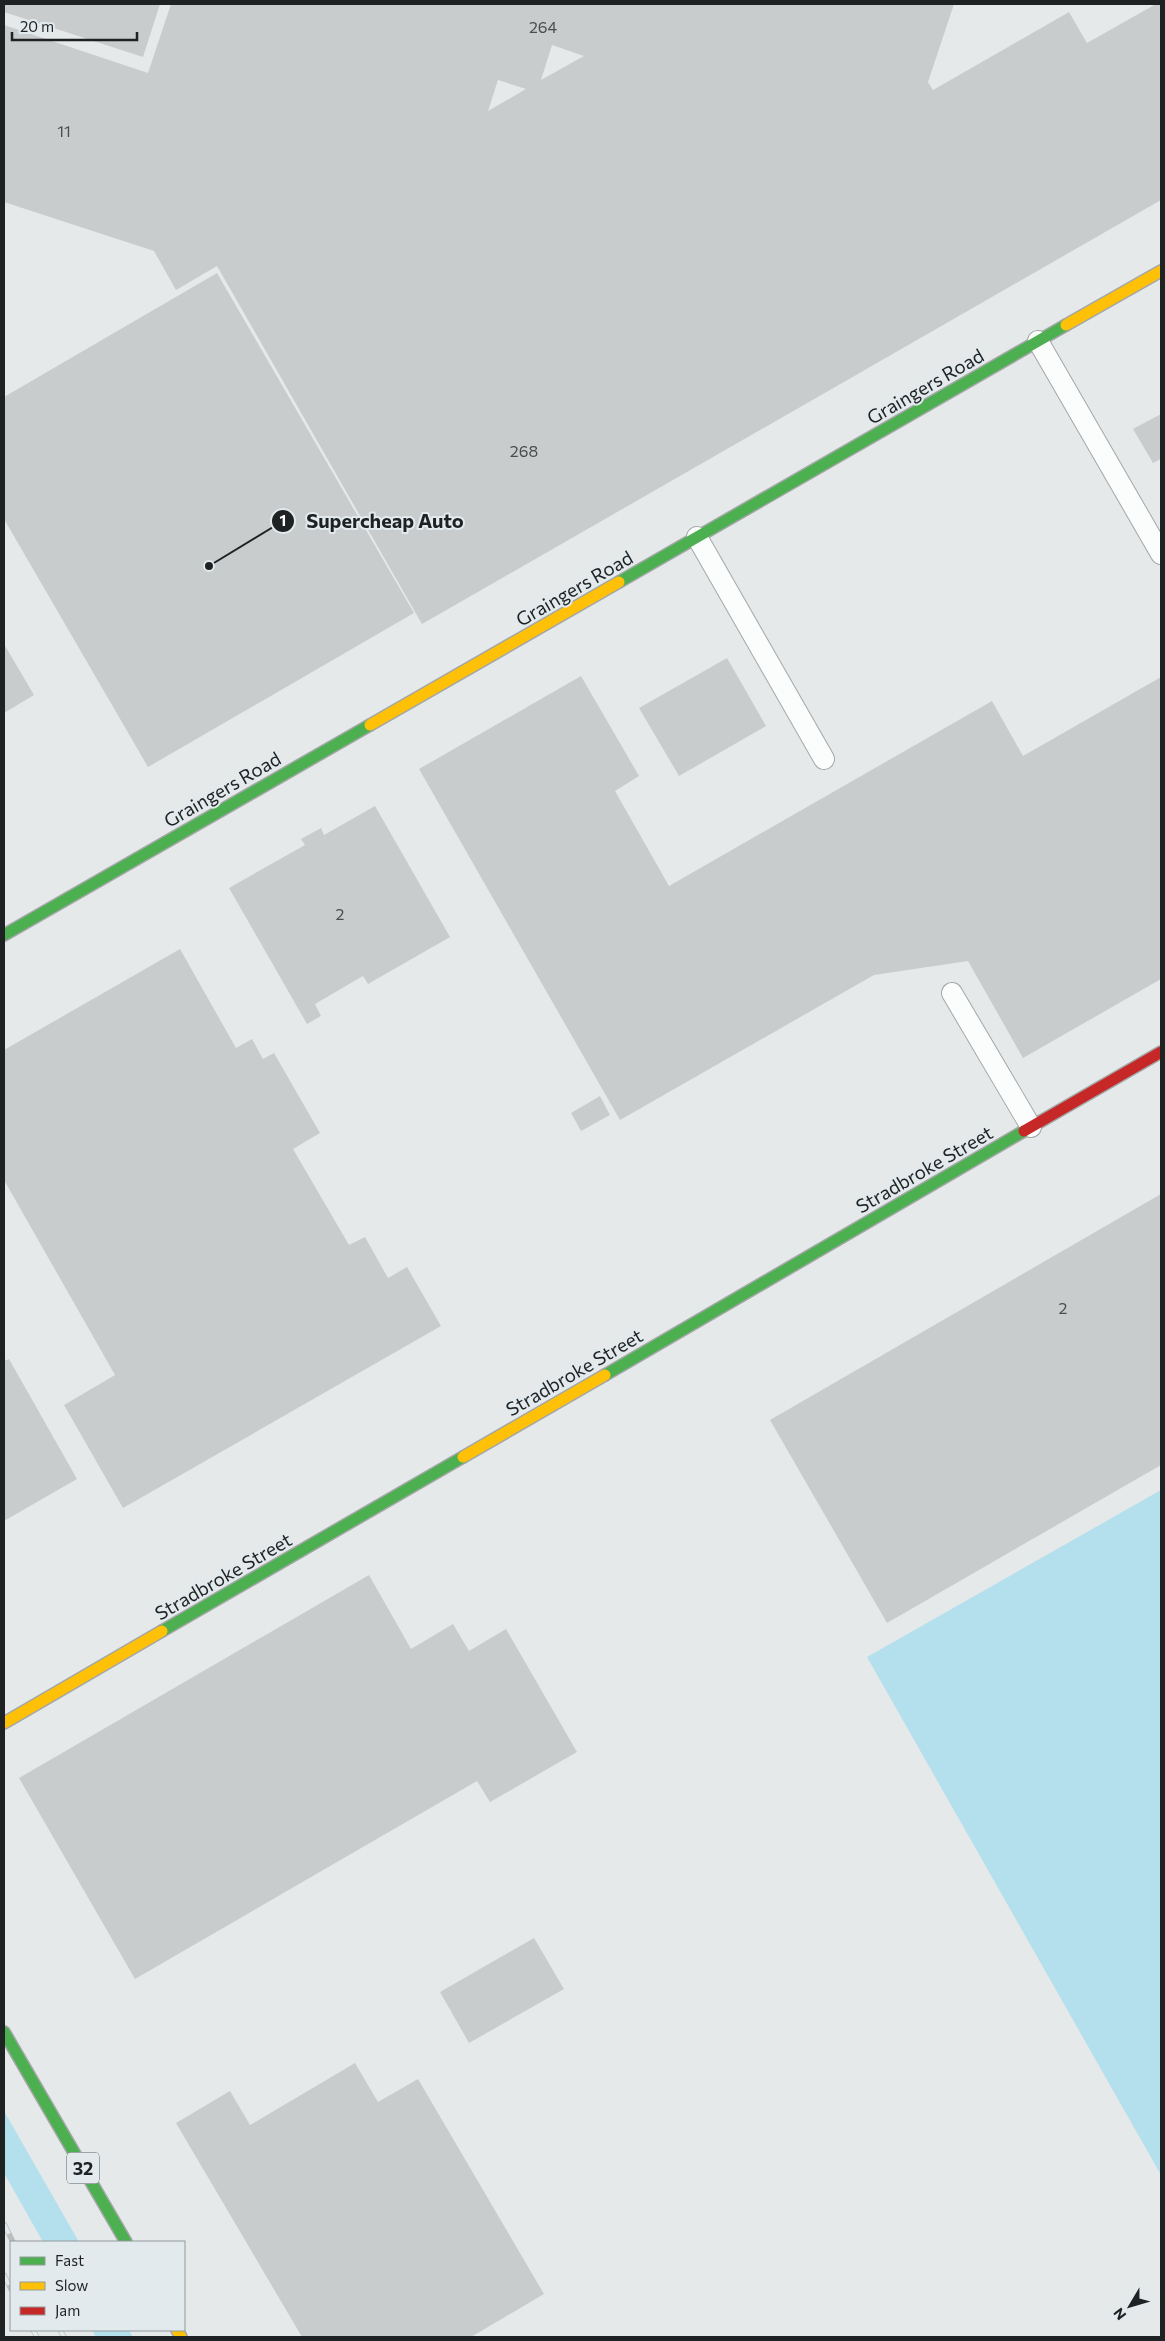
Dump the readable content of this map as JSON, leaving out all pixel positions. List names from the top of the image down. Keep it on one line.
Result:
{"streets":{"street":["Graingers Road","Stradbroke Street","32"]},"places":["Supercheap Auto"],"house_numbers":["264","11","268","2","2"],"legend":["Fast","Slow","Jam"],"scale_bar":"20 m","north":"bottom left"}
